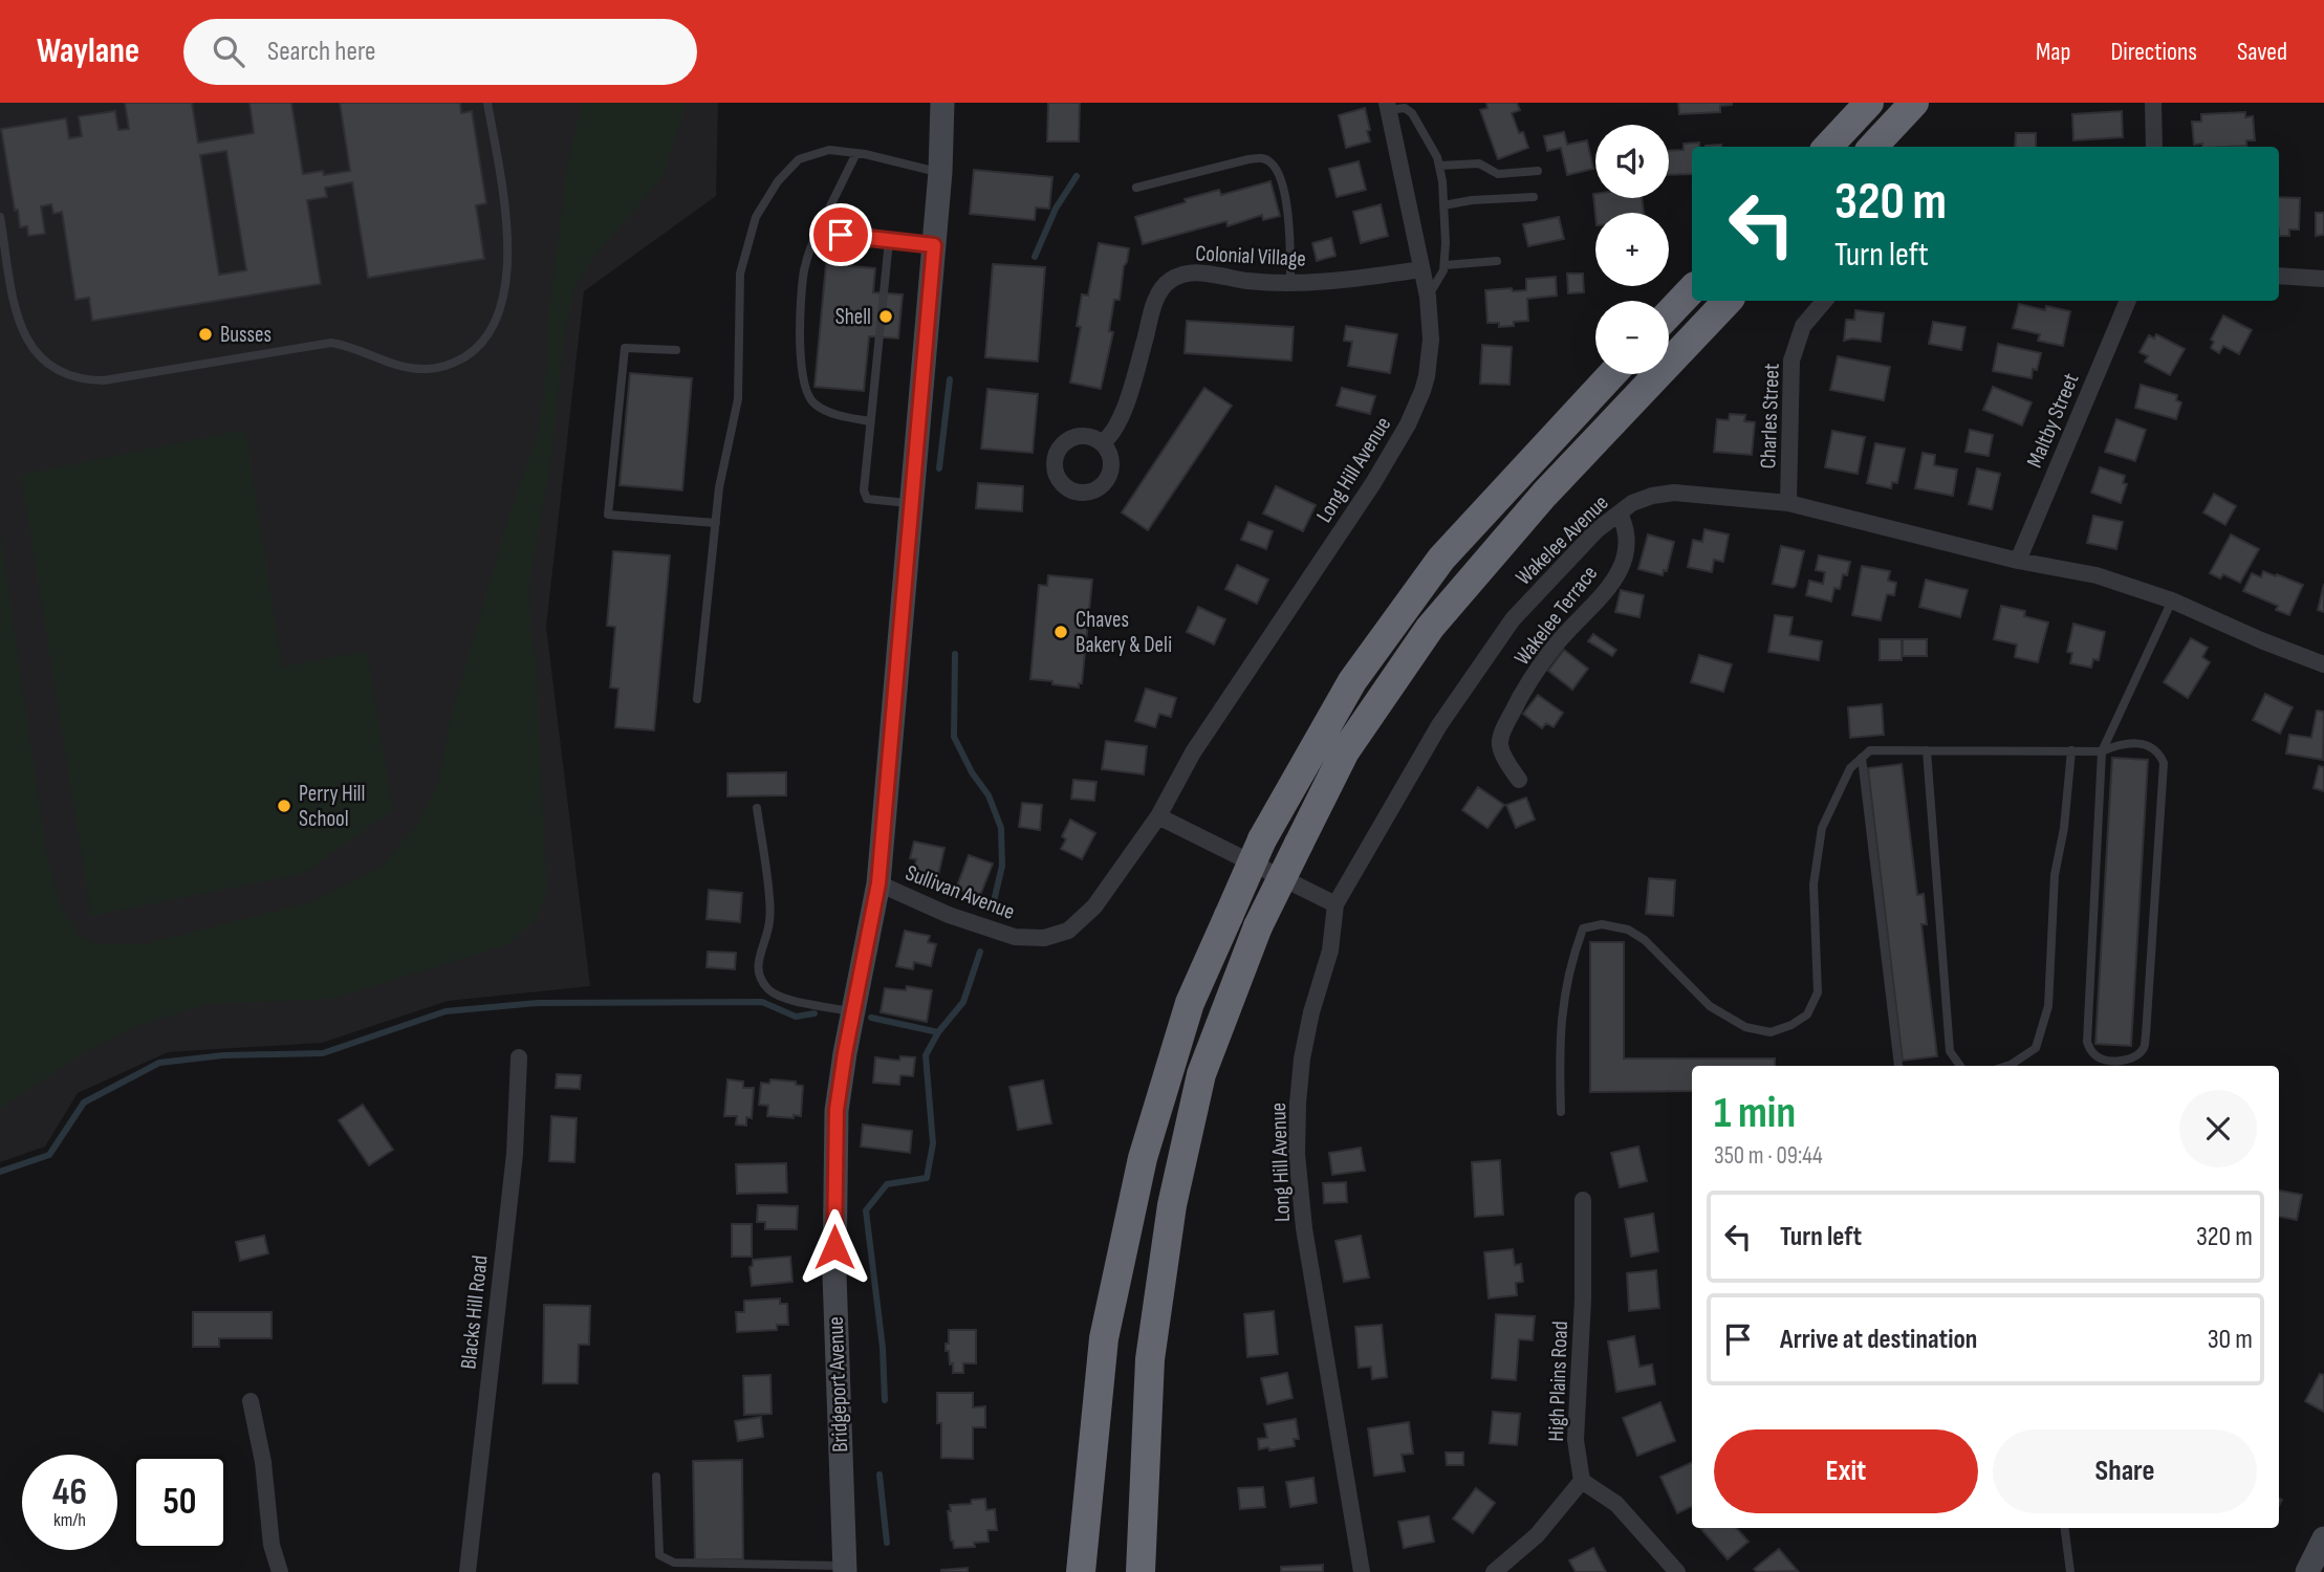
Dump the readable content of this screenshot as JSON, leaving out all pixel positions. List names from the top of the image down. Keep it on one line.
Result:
{"streets":{"main road":["Bridgeport Avenue"],"street":["Colonial Village","Charles Street","Maltby Street","Long Hill Avenue","Wakelee Avenue","Wakelee Terrace","Sullivan Avenue","Blacks Hill Road","High Plains Road"]},"crossings":[["Colonial Village","Long Hill Avenue"],["Charles Street","Wakelee Avenue"],["Maltby Street","Wakelee Avenue"],["Long Hill Avenue","Wakelee Avenue"],["Long Hill Avenue","Sullivan Avenue"],["Wakelee Avenue","Wakelee Terrace"],["Sullivan Avenue","Bridgeport Avenue"]],"places":["Shell","Busses","Chaves Bakery & Deli","Perry Hill School"],"page":{"header":"Waylane","search":"Search here","nav":["Map","Directions","Saved"],"map_buttons":["+","−"],"turn":["320 m","Turn left"],"heading":["1 min","350 m · 09:44"],"list":[{"name":"Turn left","value":"320 m"},{"name":"Arrive at destination","value":"30 m"}],"buttons":["Exit","Share"],"speed":"46 km/h","limit":"50"}}
